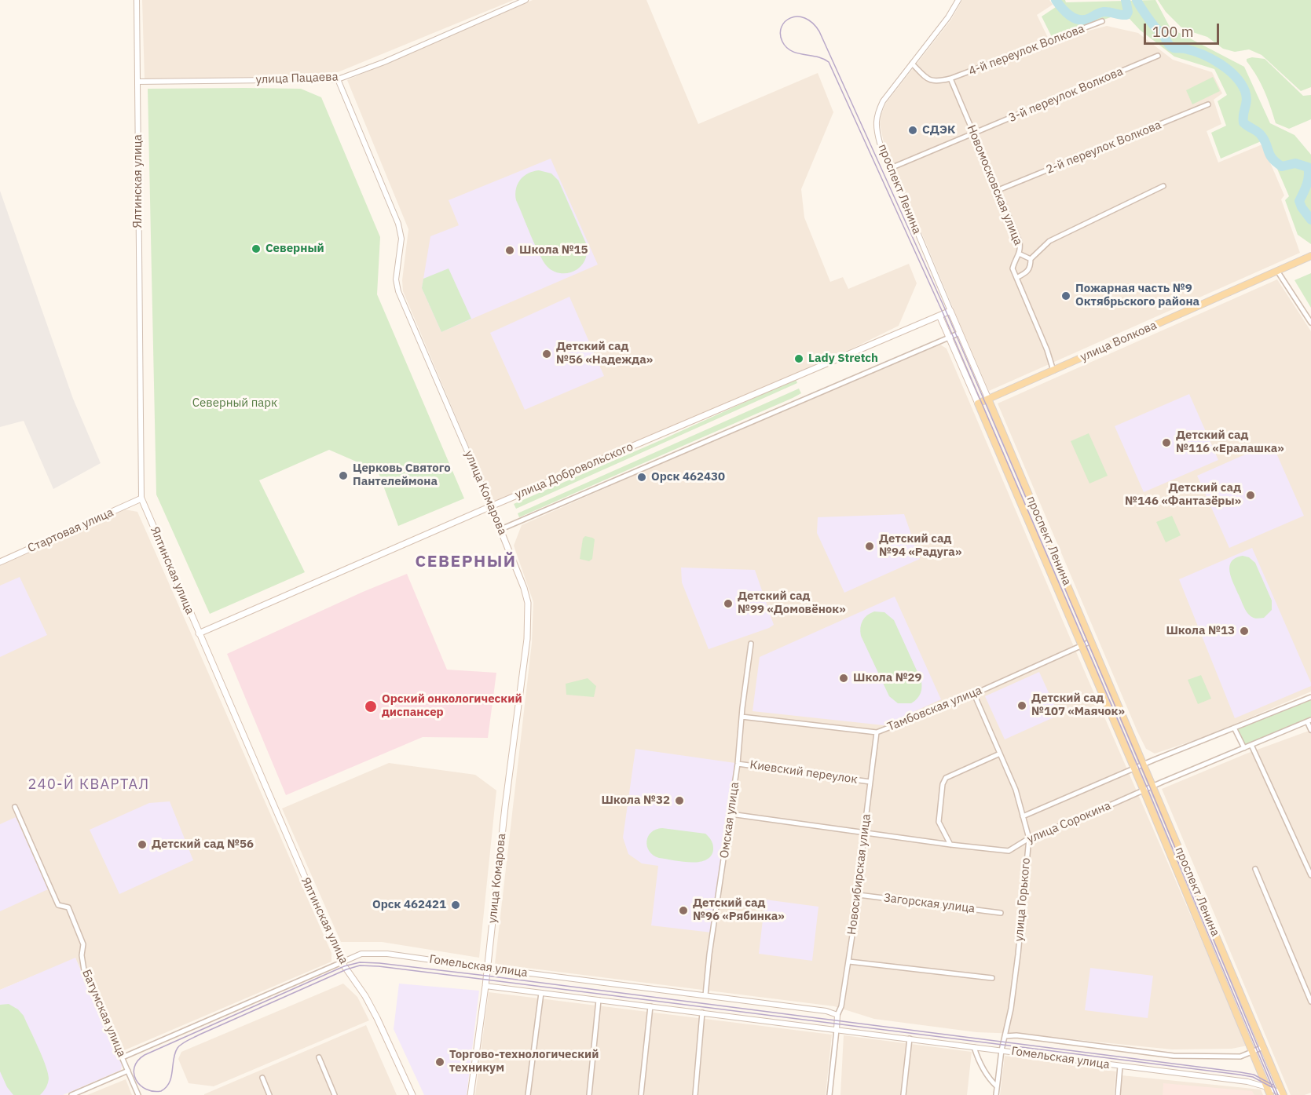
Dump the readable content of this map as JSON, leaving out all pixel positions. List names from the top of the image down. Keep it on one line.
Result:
{"streets":{"main road":["Ялтинская улица","проспект Ленина","улица Волкова","улица Добровольского","улица Комарова","Стартовая улица"],"street":["4-й переулок Волкова","улица Пацаева","3-й переулок Волкова","2-й переулок Волкова","Новомосковская улица","Тамбовская улица","Киевский переулок","Омская улица","улица Сорокина","Новосибирская улица","улица Горького","Загорская улица","Гомельская улица","Батумская улица"]},"crossings":[["4-й переулок Волкова","Новомосковская улица"],["4-й переулок Волкова","проспект Ленина"],["улица Пацаева","Ялтинская улица"],["улица Пацаева","улица Комарова"],["3-й переулок Волкова","Новомосковская улица"],["3-й переулок Волкова","проспект Ленина"],["2-й переулок Волкова","Новомосковская улица"],["Ялтинская улица","улица Добровольского"],["Ялтинская улица","Стартовая улица"],["Ялтинская улица","Гомельская улица"],["Новомосковская улица","улица Волкова"],["проспект Ленина","улица Волкова"],["проспект Ленина","улица Добровольского"],["проспект Ленина","Тамбовская улица"],["проспект Ленина","улица Сорокина"],["проспект Ленина","Гомельская улица"],["улица Добровольского","улица Комарова"],["улица Комарова","Гомельская улица"],["Тамбовская улица","Омская улица"],["Тамбовская улица","Новосибирская улица"],["Тамбовская улица","улица Горького"],["Киевский переулок","Омская улица"],["Киевский переулок","Новосибирская улица"],["Омская улица","улица Сорокина"],["Омская улица","Гомельская улица"],["улица Сорокина","Новосибирская улица"],["улица Сорокина","улица Горького"],["Новосибирская улица","Загорская улица"],["Новосибирская улица","Гомельская улица"],["улица Горького","Гомельская улица"],["Гомельская улица","Батумская улица"]],"districts":["СЕВЕРНЫЙ","240-Й КВАРТАЛ"],"parks":["Северный парк"],"places":["СДЭК","Северный","Школа №15","Пожарная часть №9 Октябрьского района","Детский сад №56 «Надежда»","Lady Stretch","Детский сад №116 «Ералашка»","Церковь Святого Пантелеймона","Орск 462430","Детский сад №146 «Фантазёры»","Детский сад №94 «Радуга»","Детский сад №99 «Домовёнок»","Школа №13","Школа №29","Детский сад №107 «Маячок»","Орский онкологический диспансер","Школа №32","Детский сад №56","Орск 462421","Детский сад №96 «Рябинка»","Торгово-технологический техникум"],"scale_bar":"100 m"}
